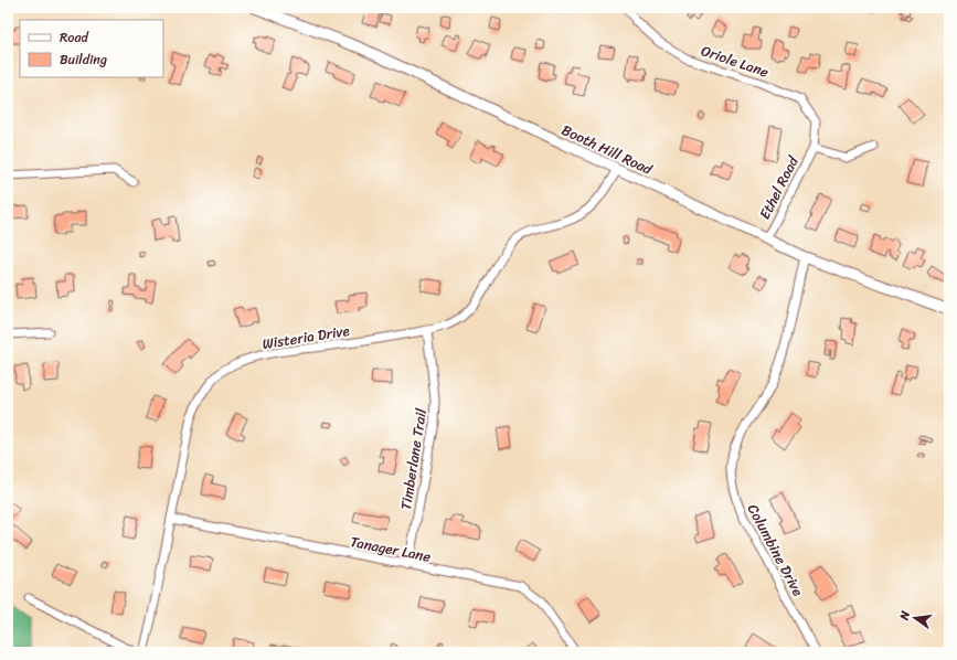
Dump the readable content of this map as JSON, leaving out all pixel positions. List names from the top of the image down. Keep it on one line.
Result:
{"streets":{"street":["Oriole Lane","Booth Hill Road","Ethel Road","Wisteria Drive","Timberlane Trail","Tanager Lane","Columbine Drive"]},"crossings":[["Oriole Lane","Ethel Road"],["Booth Hill Road","Ethel Road"],["Booth Hill Road","Wisteria Drive"],["Booth Hill Road","Columbine Drive"],["Wisteria Drive","Timberlane Trail"],["Wisteria Drive","Tanager Lane"],["Timberlane Trail","Tanager Lane"]],"legend":["Road","Building"],"north":"left"}
